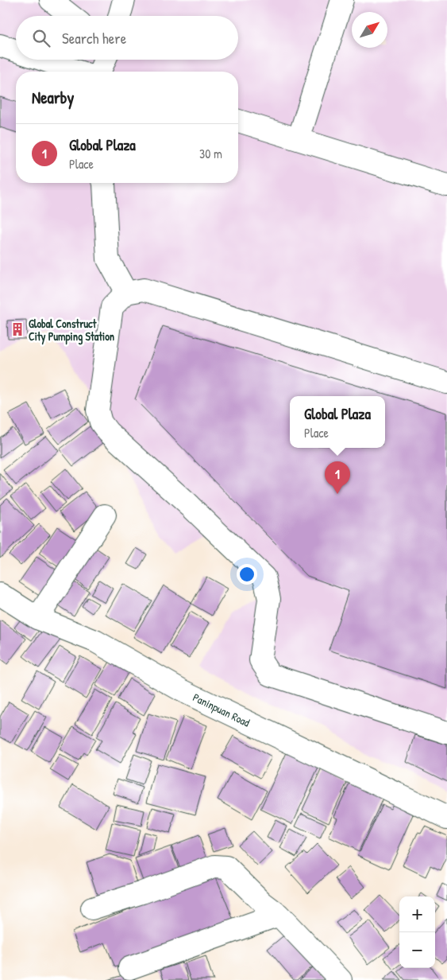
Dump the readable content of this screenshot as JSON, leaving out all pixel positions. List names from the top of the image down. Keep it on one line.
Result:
{"streets":{"street":["Paninpuan Road"]},"places":{"building":["Global Construct City Pumping Station"]},"north":"top right","page":{"search":"Search here","heading":"Nearby","list":[{"mark":"1","name":"Global Plaza","note":"Place","value":"30 m"}],"popup":["Global Plaza","Place"],"pins":"1","map_buttons":["+","−"]}}
